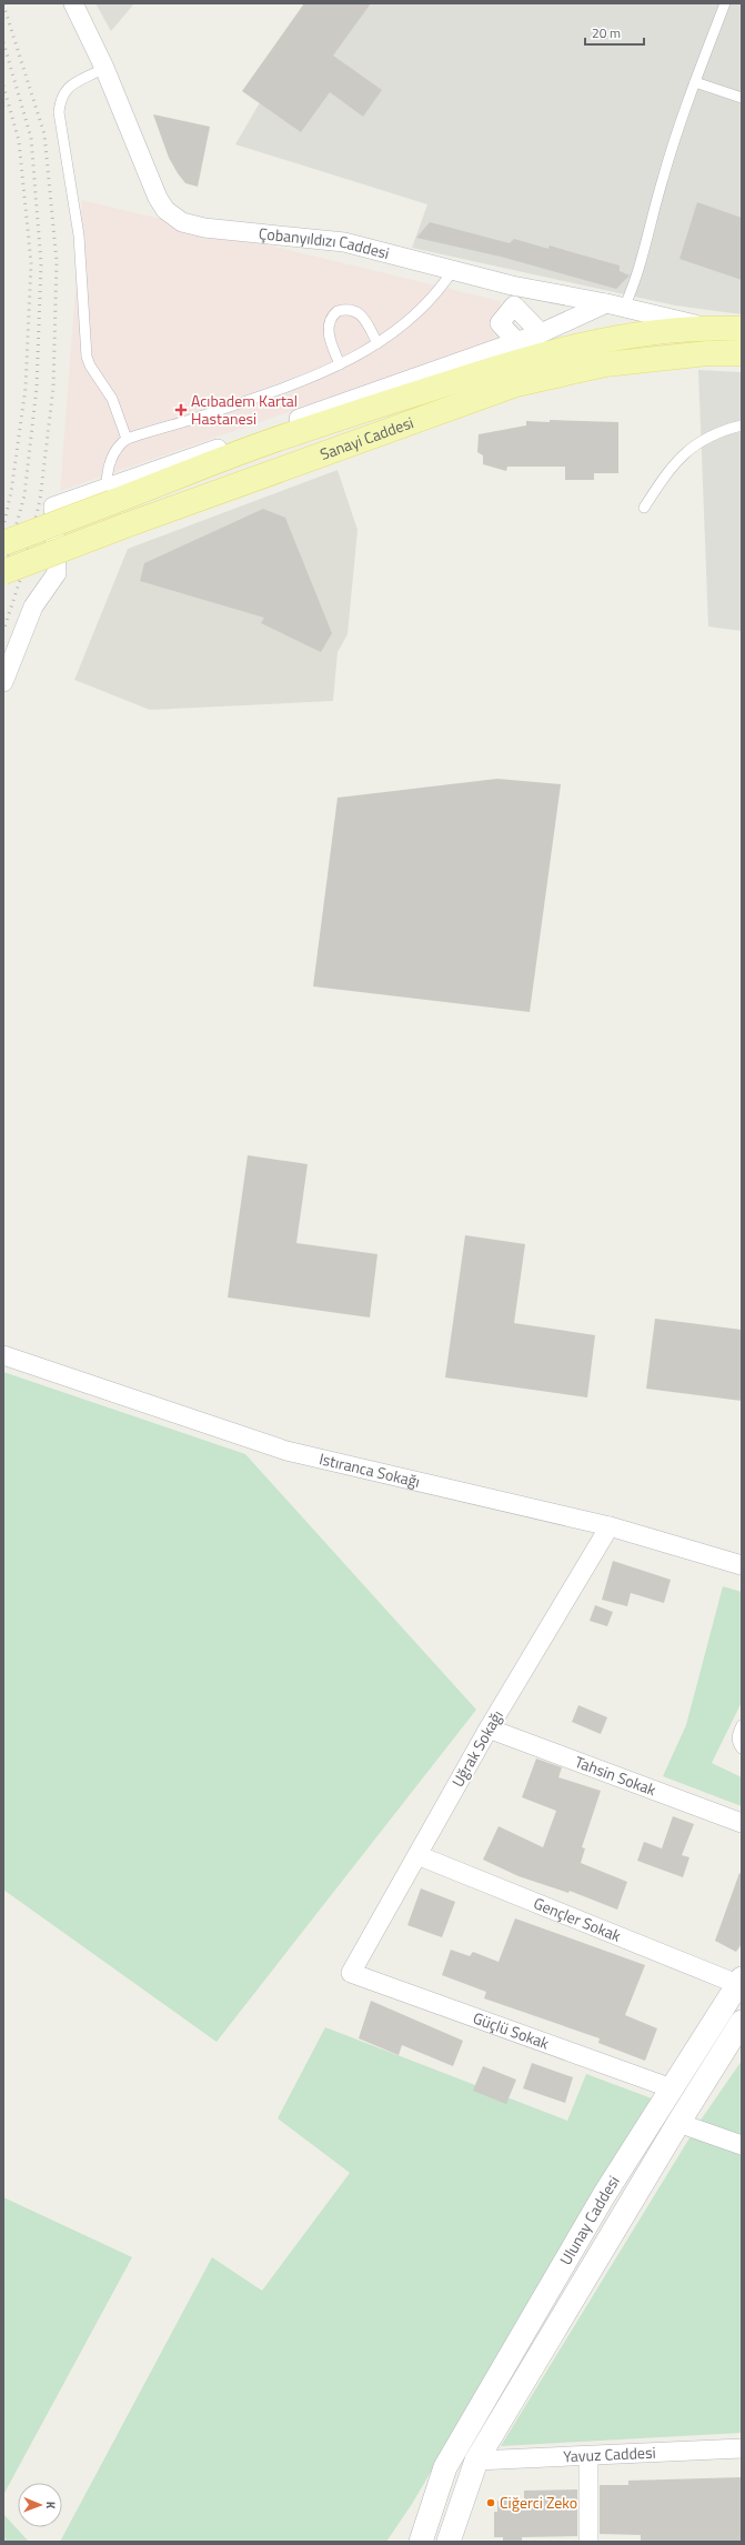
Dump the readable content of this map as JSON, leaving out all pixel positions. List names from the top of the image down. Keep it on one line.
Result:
{"streets":{"main road":["Sanayi Caddesi"],"street":["Çobanyıldızı Caddesi","Istıranca Sokağı","Uğrak Sokağı","Tahsin Sokak","Gençler Sokak","Güçlü Sokak","Ulunay Caddesi","Yavuz Caddesi"]},"crossings":[["Çobanyıldızı Caddesi","Sanayi Caddesi"],["Istıranca Sokağı","Uğrak Sokağı"],["Uğrak Sokağı","Tahsin Sokak"],["Uğrak Sokağı","Gençler Sokak"],["Uğrak Sokağı","Güçlü Sokak"],["Gençler Sokak","Ulunay Caddesi"],["Güçlü Sokak","Ulunay Caddesi"],["Ulunay Caddesi","Yavuz Caddesi"]],"places":{"health":["Acıbadem Kartal Hastanesi"],"other":["Ciğerci Zeko"]},"scale_bar":"20 m","north":"right"}
